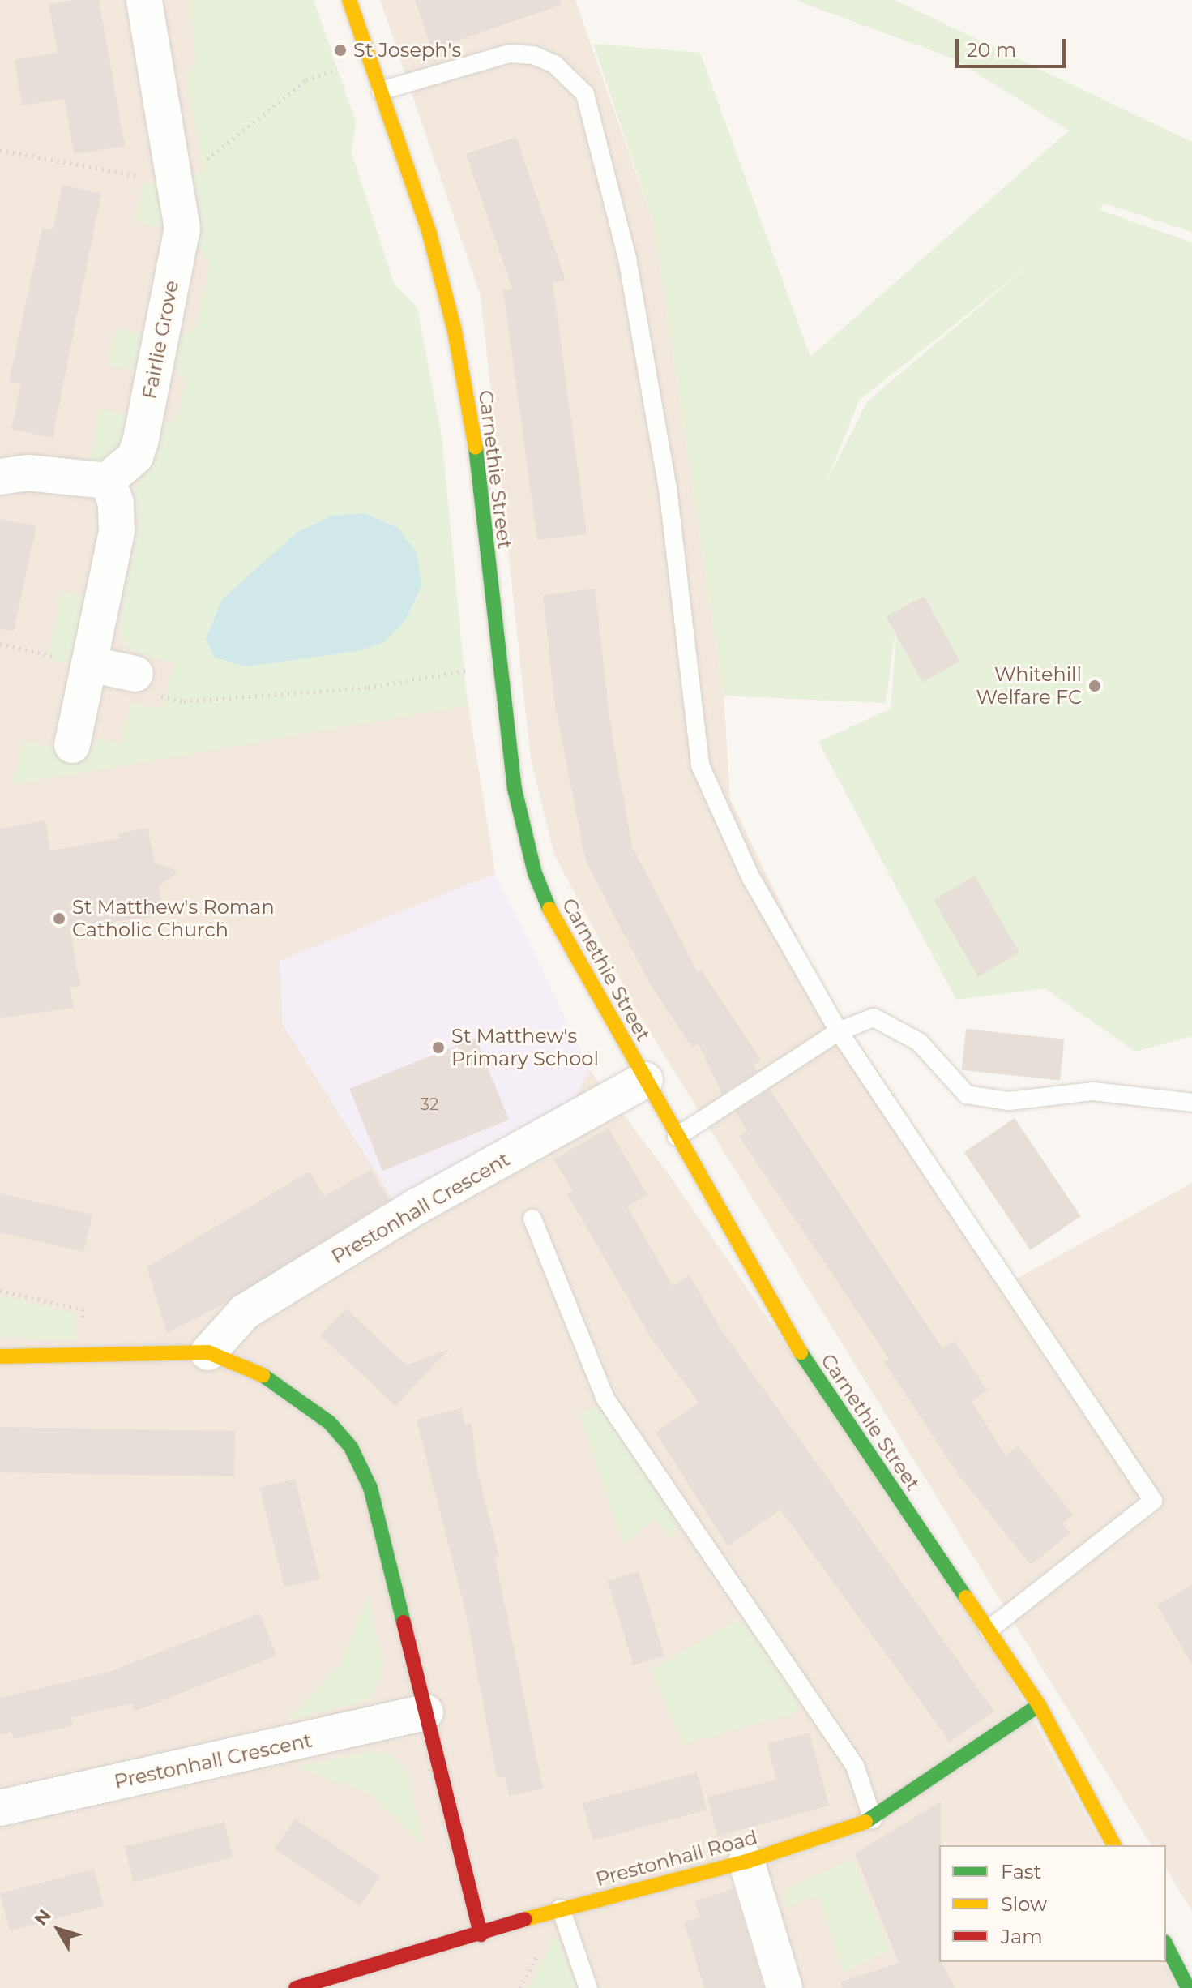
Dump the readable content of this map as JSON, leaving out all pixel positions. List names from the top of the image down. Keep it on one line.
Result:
{"streets":{"street":["Fairlie Grove","Carnethie Street","Prestonhall Crescent","Prestonhall Road"]},"crossings":[["Carnethie Street","Prestonhall Crescent"],["Carnethie Street","Prestonhall Road"]],"places":["St Joseph's","Whitehill Welfare FC","St Matthew's Roman Catholic Church","St Matthew's Primary School"],"house_numbers":["32"],"legend":["Fast","Slow","Jam"],"scale_bar":"20 m","north":"top left"}
